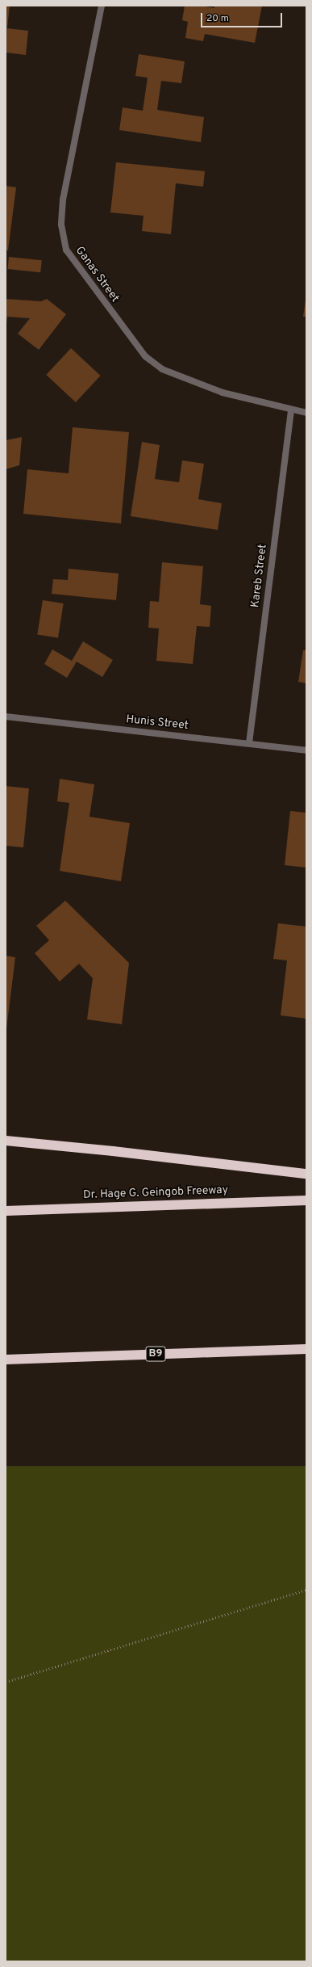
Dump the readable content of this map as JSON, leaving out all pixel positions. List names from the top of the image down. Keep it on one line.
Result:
{"streets":{"highway":["Dr. Hage G. Geingob Freeway","B9"],"street":["Ganas Street","Kareb Street","Hunis Street"]},"crossings":[["Ganas Street","Kareb Street"],["Kareb Street","Hunis Street"]],"scale_bar":"20 m"}
